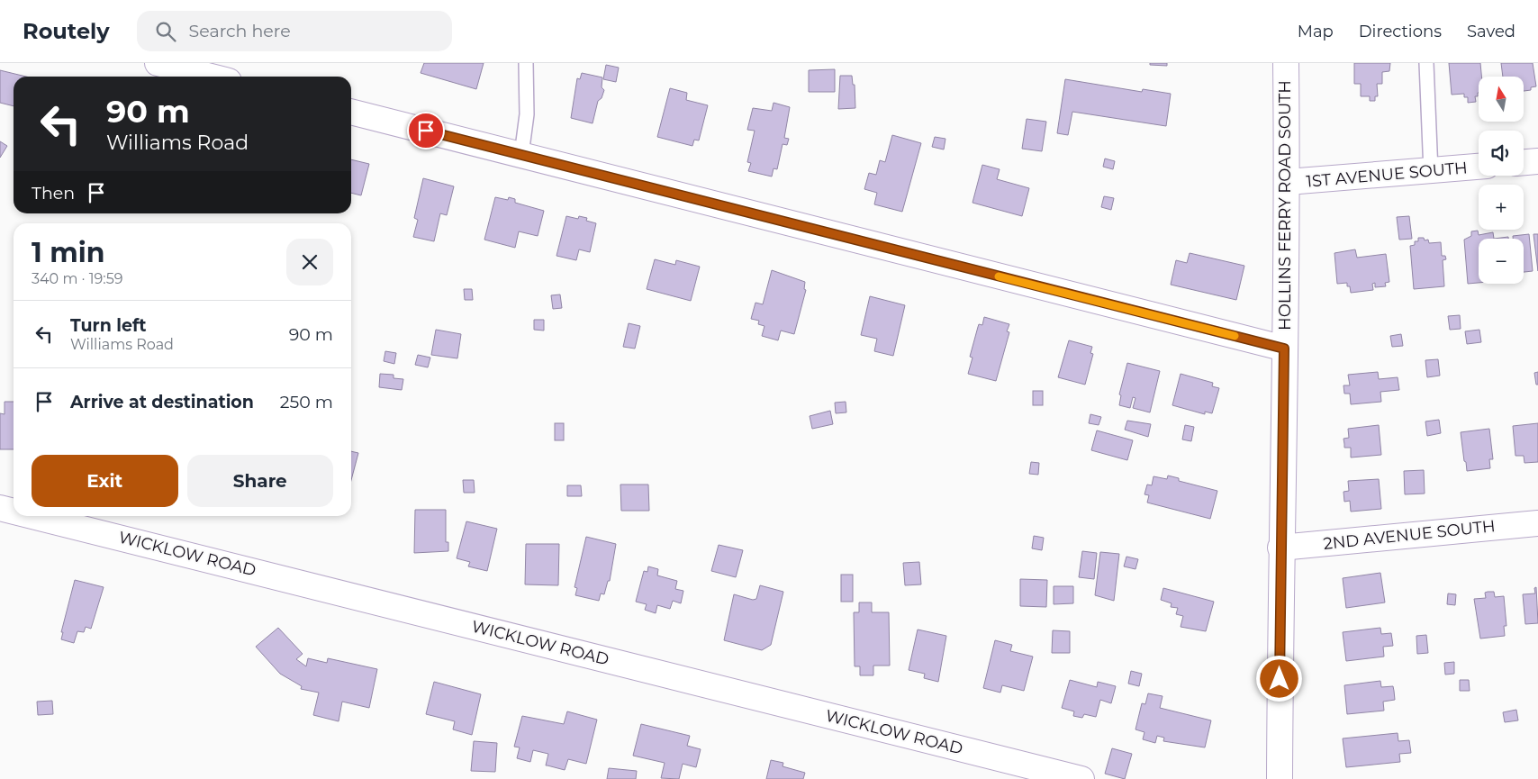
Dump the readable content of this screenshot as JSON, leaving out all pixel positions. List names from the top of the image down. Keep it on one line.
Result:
{"streets":{"street":["1ST AVENUE SOUTH","HOLLINS FERRY ROAD SOUTH","2ND AVENUE SOUTH","WICKLOW ROAD"]},"crossings":[["1ST AVENUE SOUTH","HOLLINS FERRY ROAD SOUTH"],["HOLLINS FERRY ROAD SOUTH","2ND AVENUE SOUTH"]],"north":"top","page":{"header":"Routely","search":"Search here","nav":["Map","Directions","Saved"],"map_buttons":["+","−"],"turn":["90 m","Williams Road"],"then":"Then","heading":["1 min","340 m · 19:59"],"list":[{"name":"Turn left","note":"Williams Road","value":"90 m"},{"name":"Arrive at destination","value":"250 m"}],"buttons":["Exit","Share"]}}
